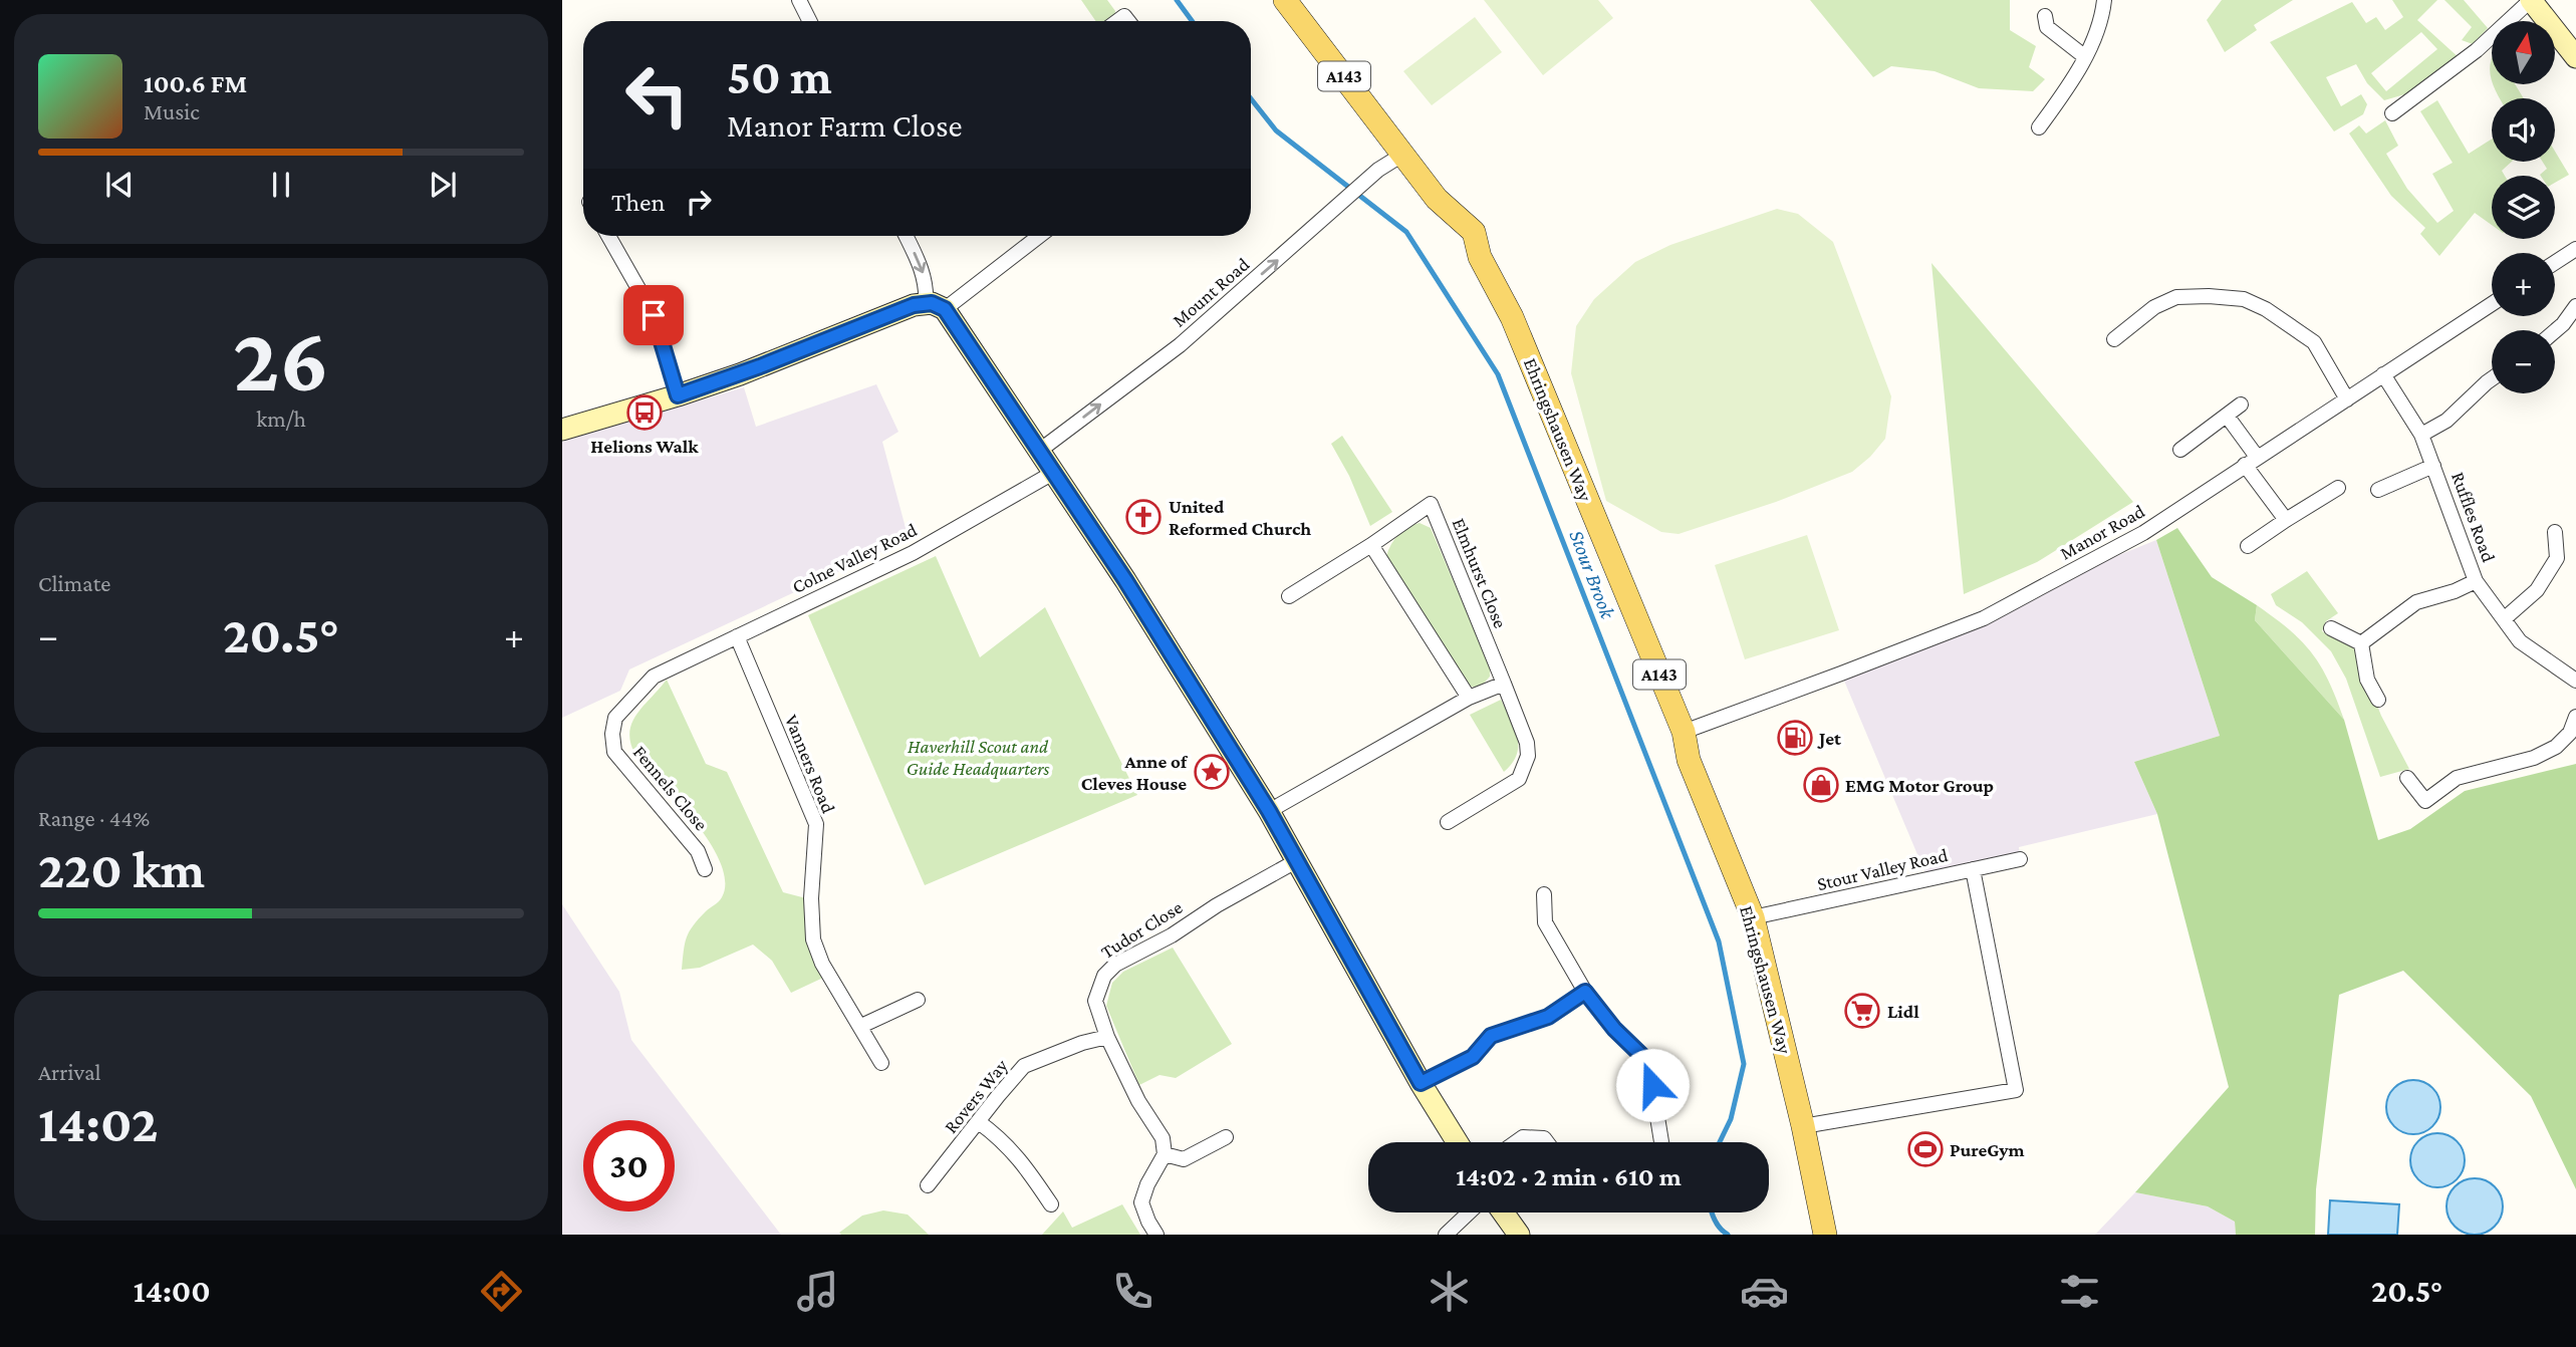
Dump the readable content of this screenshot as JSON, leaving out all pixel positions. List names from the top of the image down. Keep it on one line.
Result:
{"streets":{"main road":["A143","Ehringshausen Way"],"street":["Mount Road","Ruffles Road","Manor Road","Colne Valley Road","Elmhurst Close","Vanners Road","Fennels Close","Stour Valley Road","Tudor Close","Rovers Way"]},"crossings":[["Mount Road","Ehringshausen Way"],["Ehringshausen Way","Manor Road"],["Ehringshausen Way","Stour Valley Road"],["Ruffles Road","Manor Road"],["Colne Valley Road","Vanners Road"],["Colne Valley Road","Fennels Close"],["Tudor Close","Rovers Way"]],"one_way":["Mount Road"],"water":["Stour Brook"],"parks":["Haverhill Scout and Guide Headquarters"],"places":{"bus stop":["Helions Walk"],"church":["United Reformed Church"],"fuel station":["Jet"],"place":["Anne of Cleves House"],"shop":["EMG Motor Group"],"supermarket":["Lidl"],"sports":["PureGym"]},"north":"top","page":{"map_buttons":["+","−"],"turn":["50 m","Manor Farm Close"],"song":["100.6 FM","Music"],"then":"Then","tile":[["26","km/h"],"Climate",["Range · 44%","220 km"],["Arrival","14:02"]],"heat":["−","20.5°","+"],"limit":"30","trip":"14:02 · 2 min · 610 m","tabs":["14:00","20.5°"]}}
